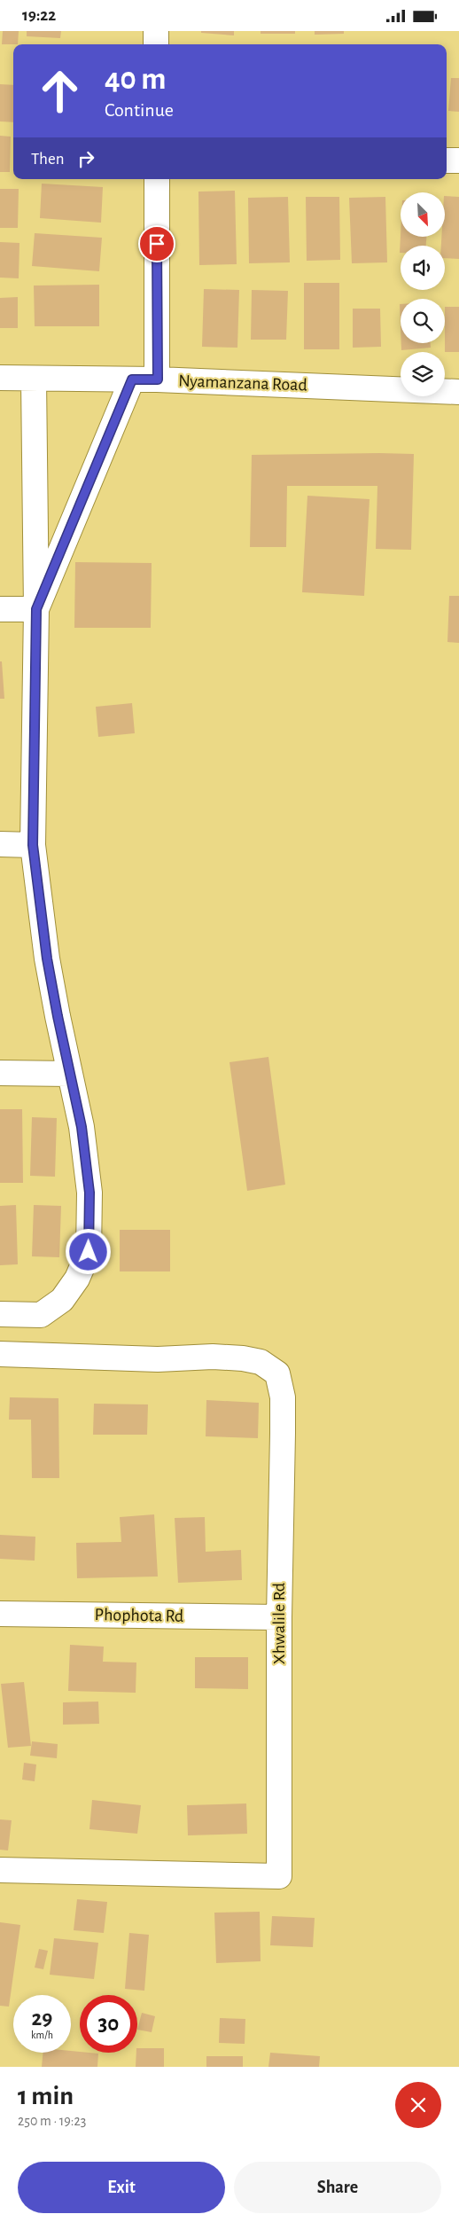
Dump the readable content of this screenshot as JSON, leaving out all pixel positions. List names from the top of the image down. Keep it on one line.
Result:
{"streets":{"street":["Nyamanzana Road","Phophota Rd","Xhwalile Rd"]},"crossings":[["Phophota Rd","Xhwalile Rd"]],"north":"bottom right","page":{"status":"19:22","turn":["40 m","Continue"],"then":"Then","speed":"29 km/h","limit":"30","heading":["1 min","250 m · 19:23"],"buttons":["Exit","Share"]}}
